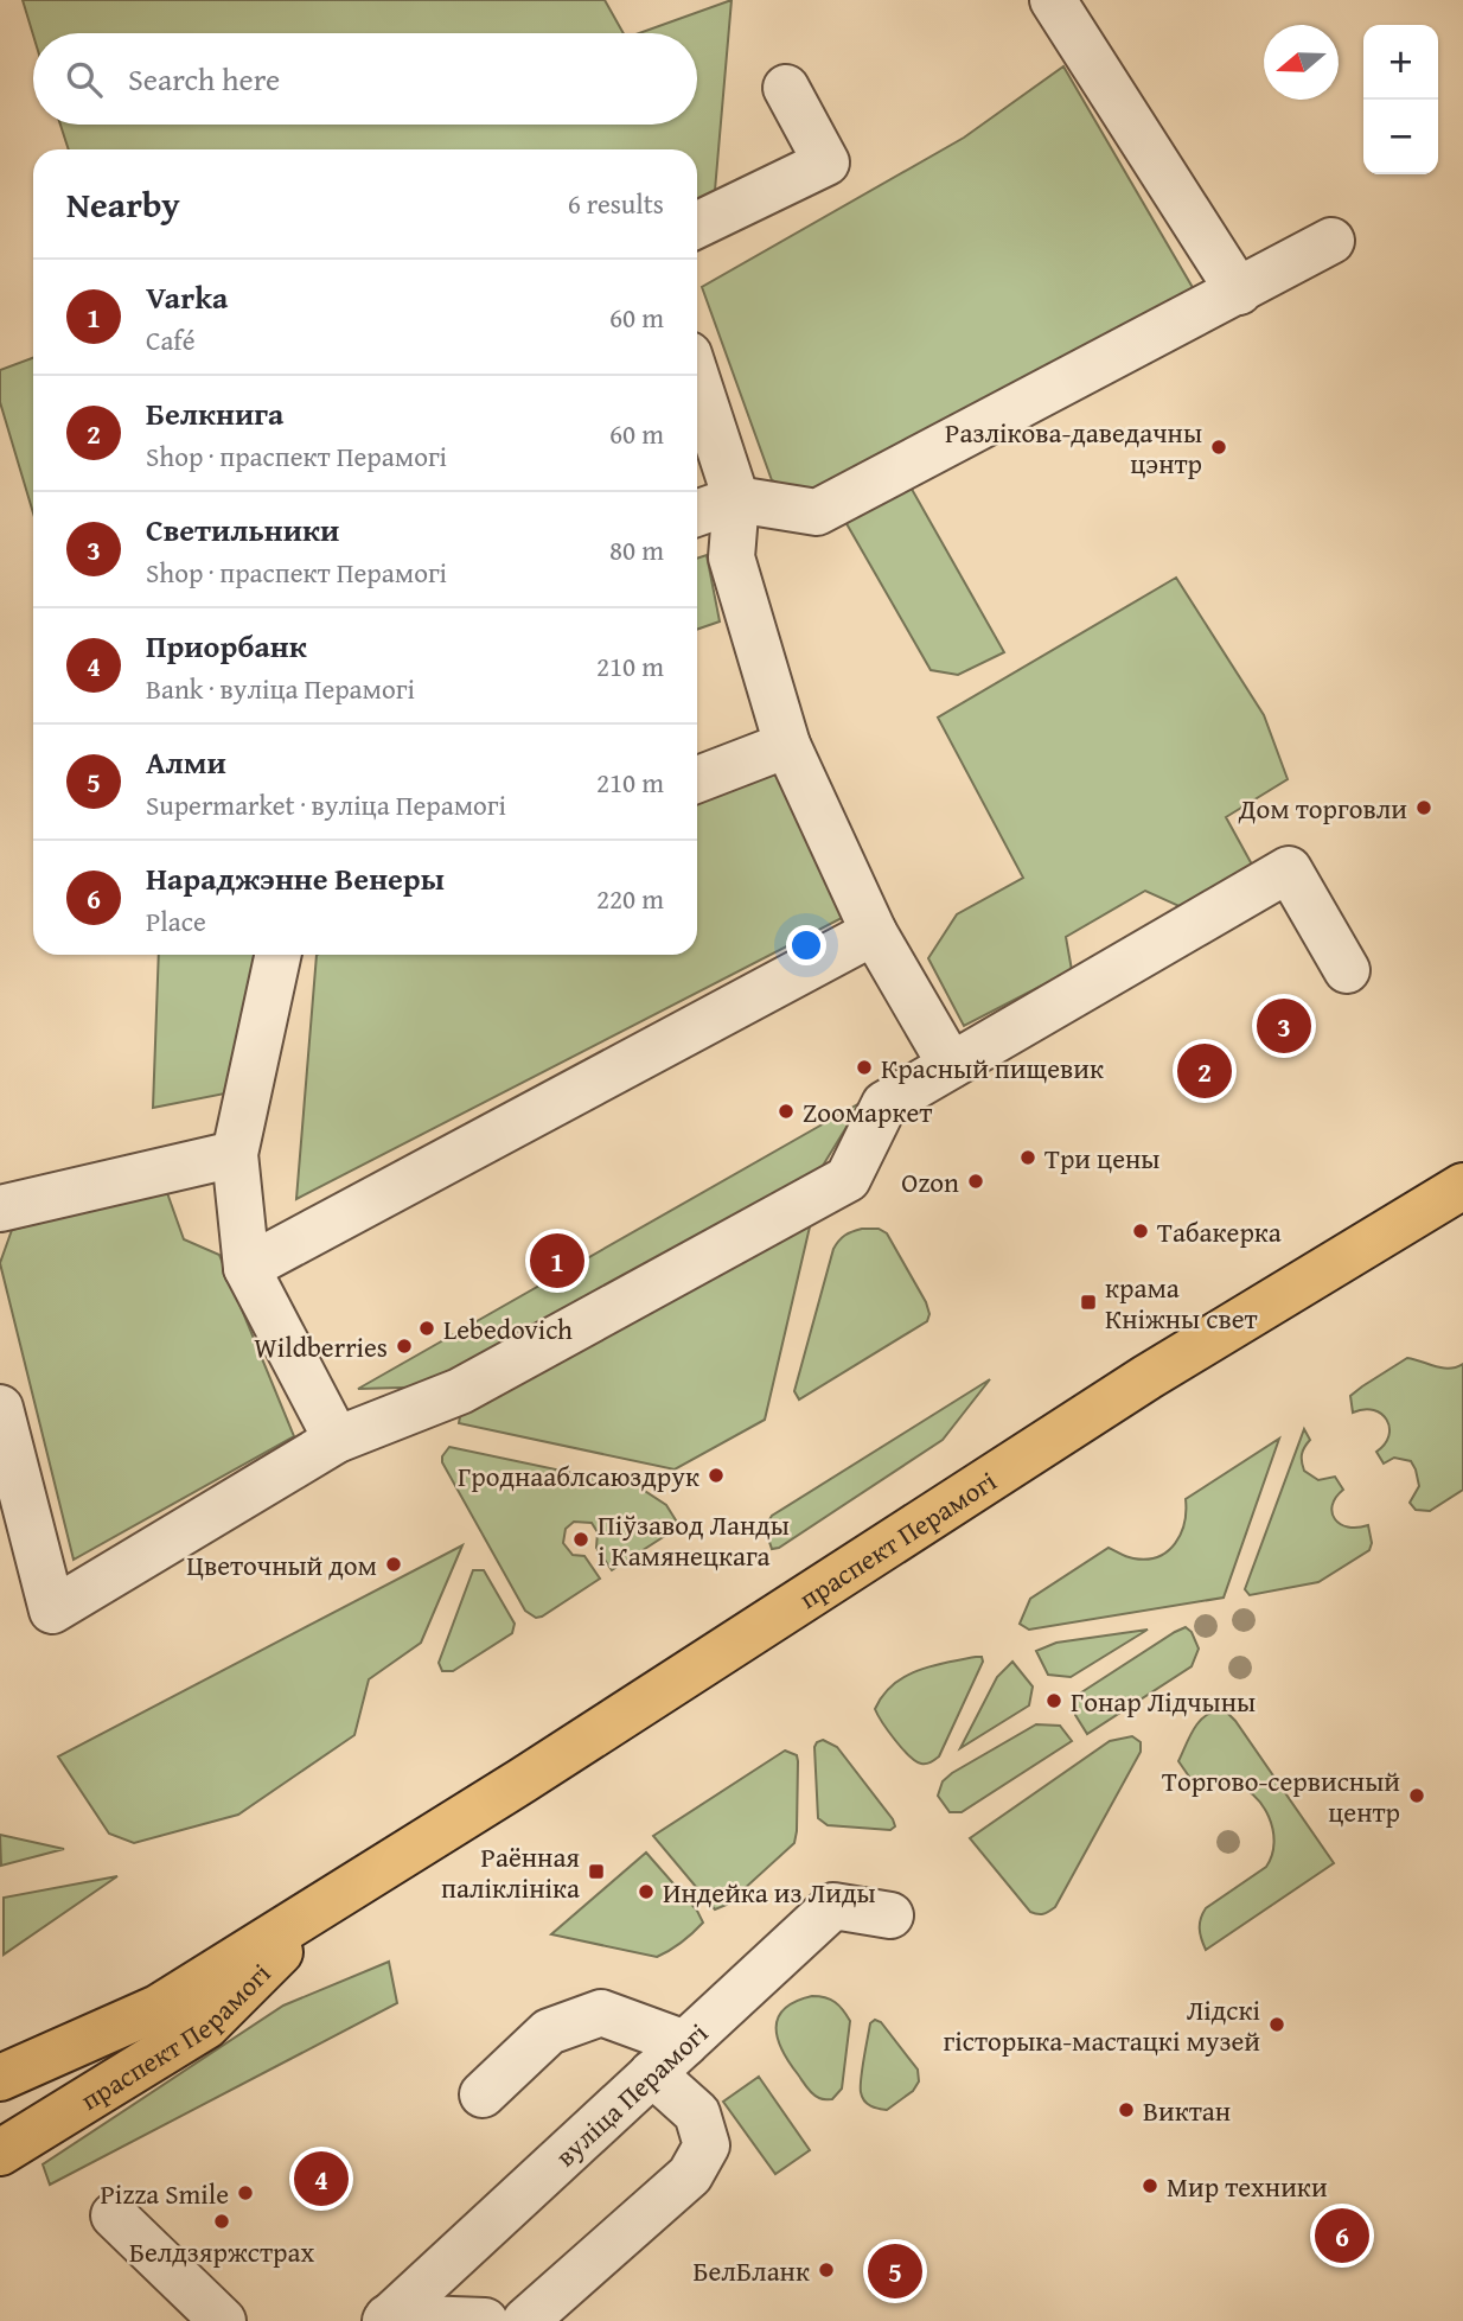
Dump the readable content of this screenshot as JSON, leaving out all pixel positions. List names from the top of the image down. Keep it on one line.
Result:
{"streets":{"main road":["праспект Перамогі"],"street":["вуліца Перамогі"]},"places":{"other":["Разлікова-даведачны цэнтр","Дом торговли","Красный пищевик","Zooмаркет","Три цены","Ozon","Табакерка","Lebedovich","Wildberries","Гроднааблсаюздрук","Піўзавод Ланды і Камянецкага","Цветочный дом","Гонар Лідчыны","Торгово-сервисный центр","Индейка из Лиды","Лідскі гісторыка-мастацкі музей","Виктан","Мир техники","Pizza Smile","Белдзяржстрах","БелБланк"],"transit":["крама Кніжны свет","Раённая паліклініка"]},"north":"left","page":{"map_buttons":["+","−"],"search":"Search here","heading":["Nearby","6 results"],"list":[{"mark":"1","name":"Varka","note":"Café","value":"60 m"},{"mark":"2","name":"Белкнига","note":"Shop · праспект Перамогі","value":"60 m"},{"mark":"3","name":"Светильники","note":"Shop · праспект Перамогі","value":"80 m"},{"mark":"4","name":"Приорбанк","note":"Bank · вуліца Перамогі","value":"210 m"},{"mark":"5","name":"Алми","note":"Supermarket · вуліца Перамогі","value":"210 m"},{"mark":"6","name":"Нараджэнне Венеры","note":"Place","value":"220 m"}],"pins":["3","2","1","4","6","5"]}}
